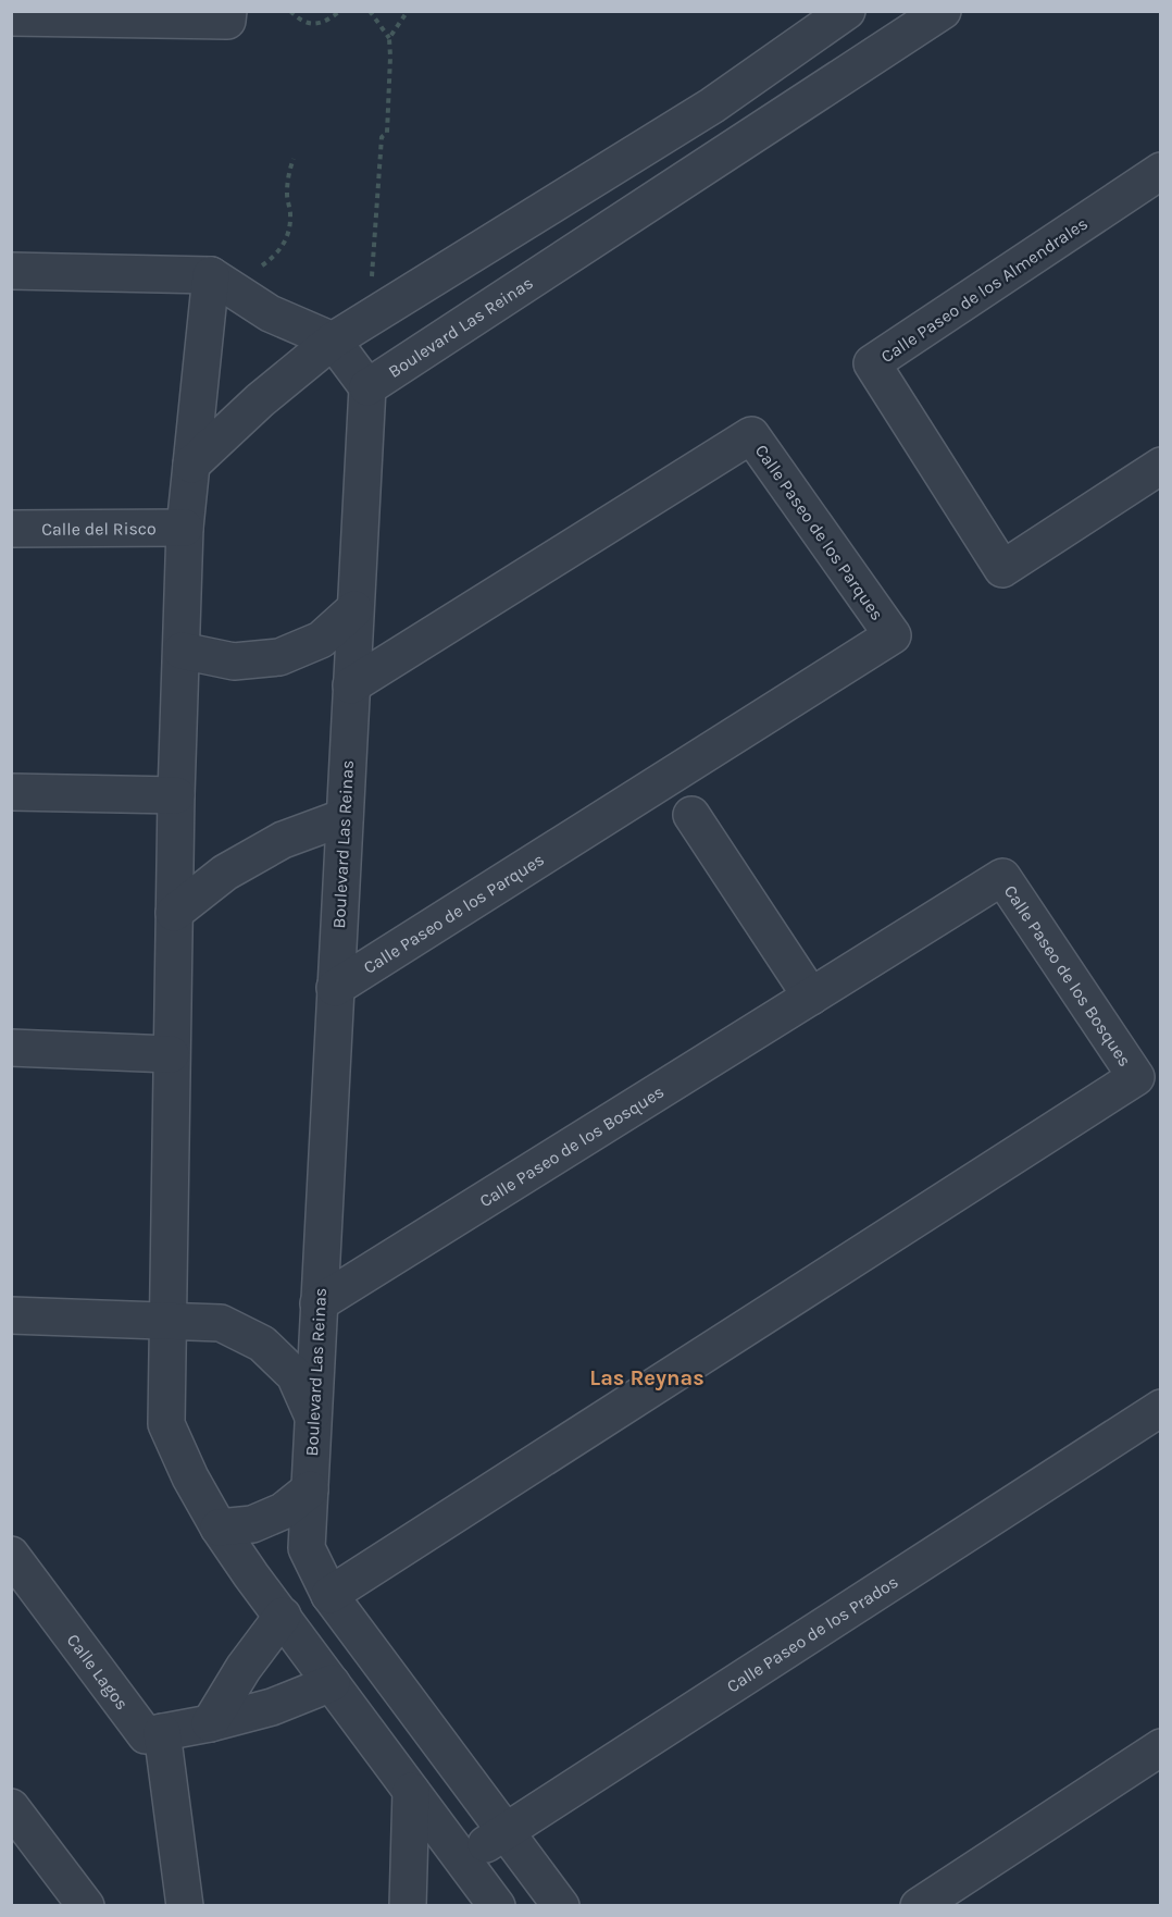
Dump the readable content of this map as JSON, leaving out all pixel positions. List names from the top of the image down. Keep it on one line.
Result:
{"streets":{"street":["Calle Paseo de los Almendrales","Boulevard Las Reinas","Calle del Risco","Calle Paseo de los Parques","Calle Paseo de los Bosques","Calle Paseo de los Prados","Calle Lagos"]},"crossings":[["Boulevard Las Reinas","Calle Paseo de los Parques"],["Boulevard Las Reinas","Calle Paseo de los Bosques"],["Boulevard Las Reinas","Calle Paseo de los Prados"]],"districts":["Las Reynas"]}
